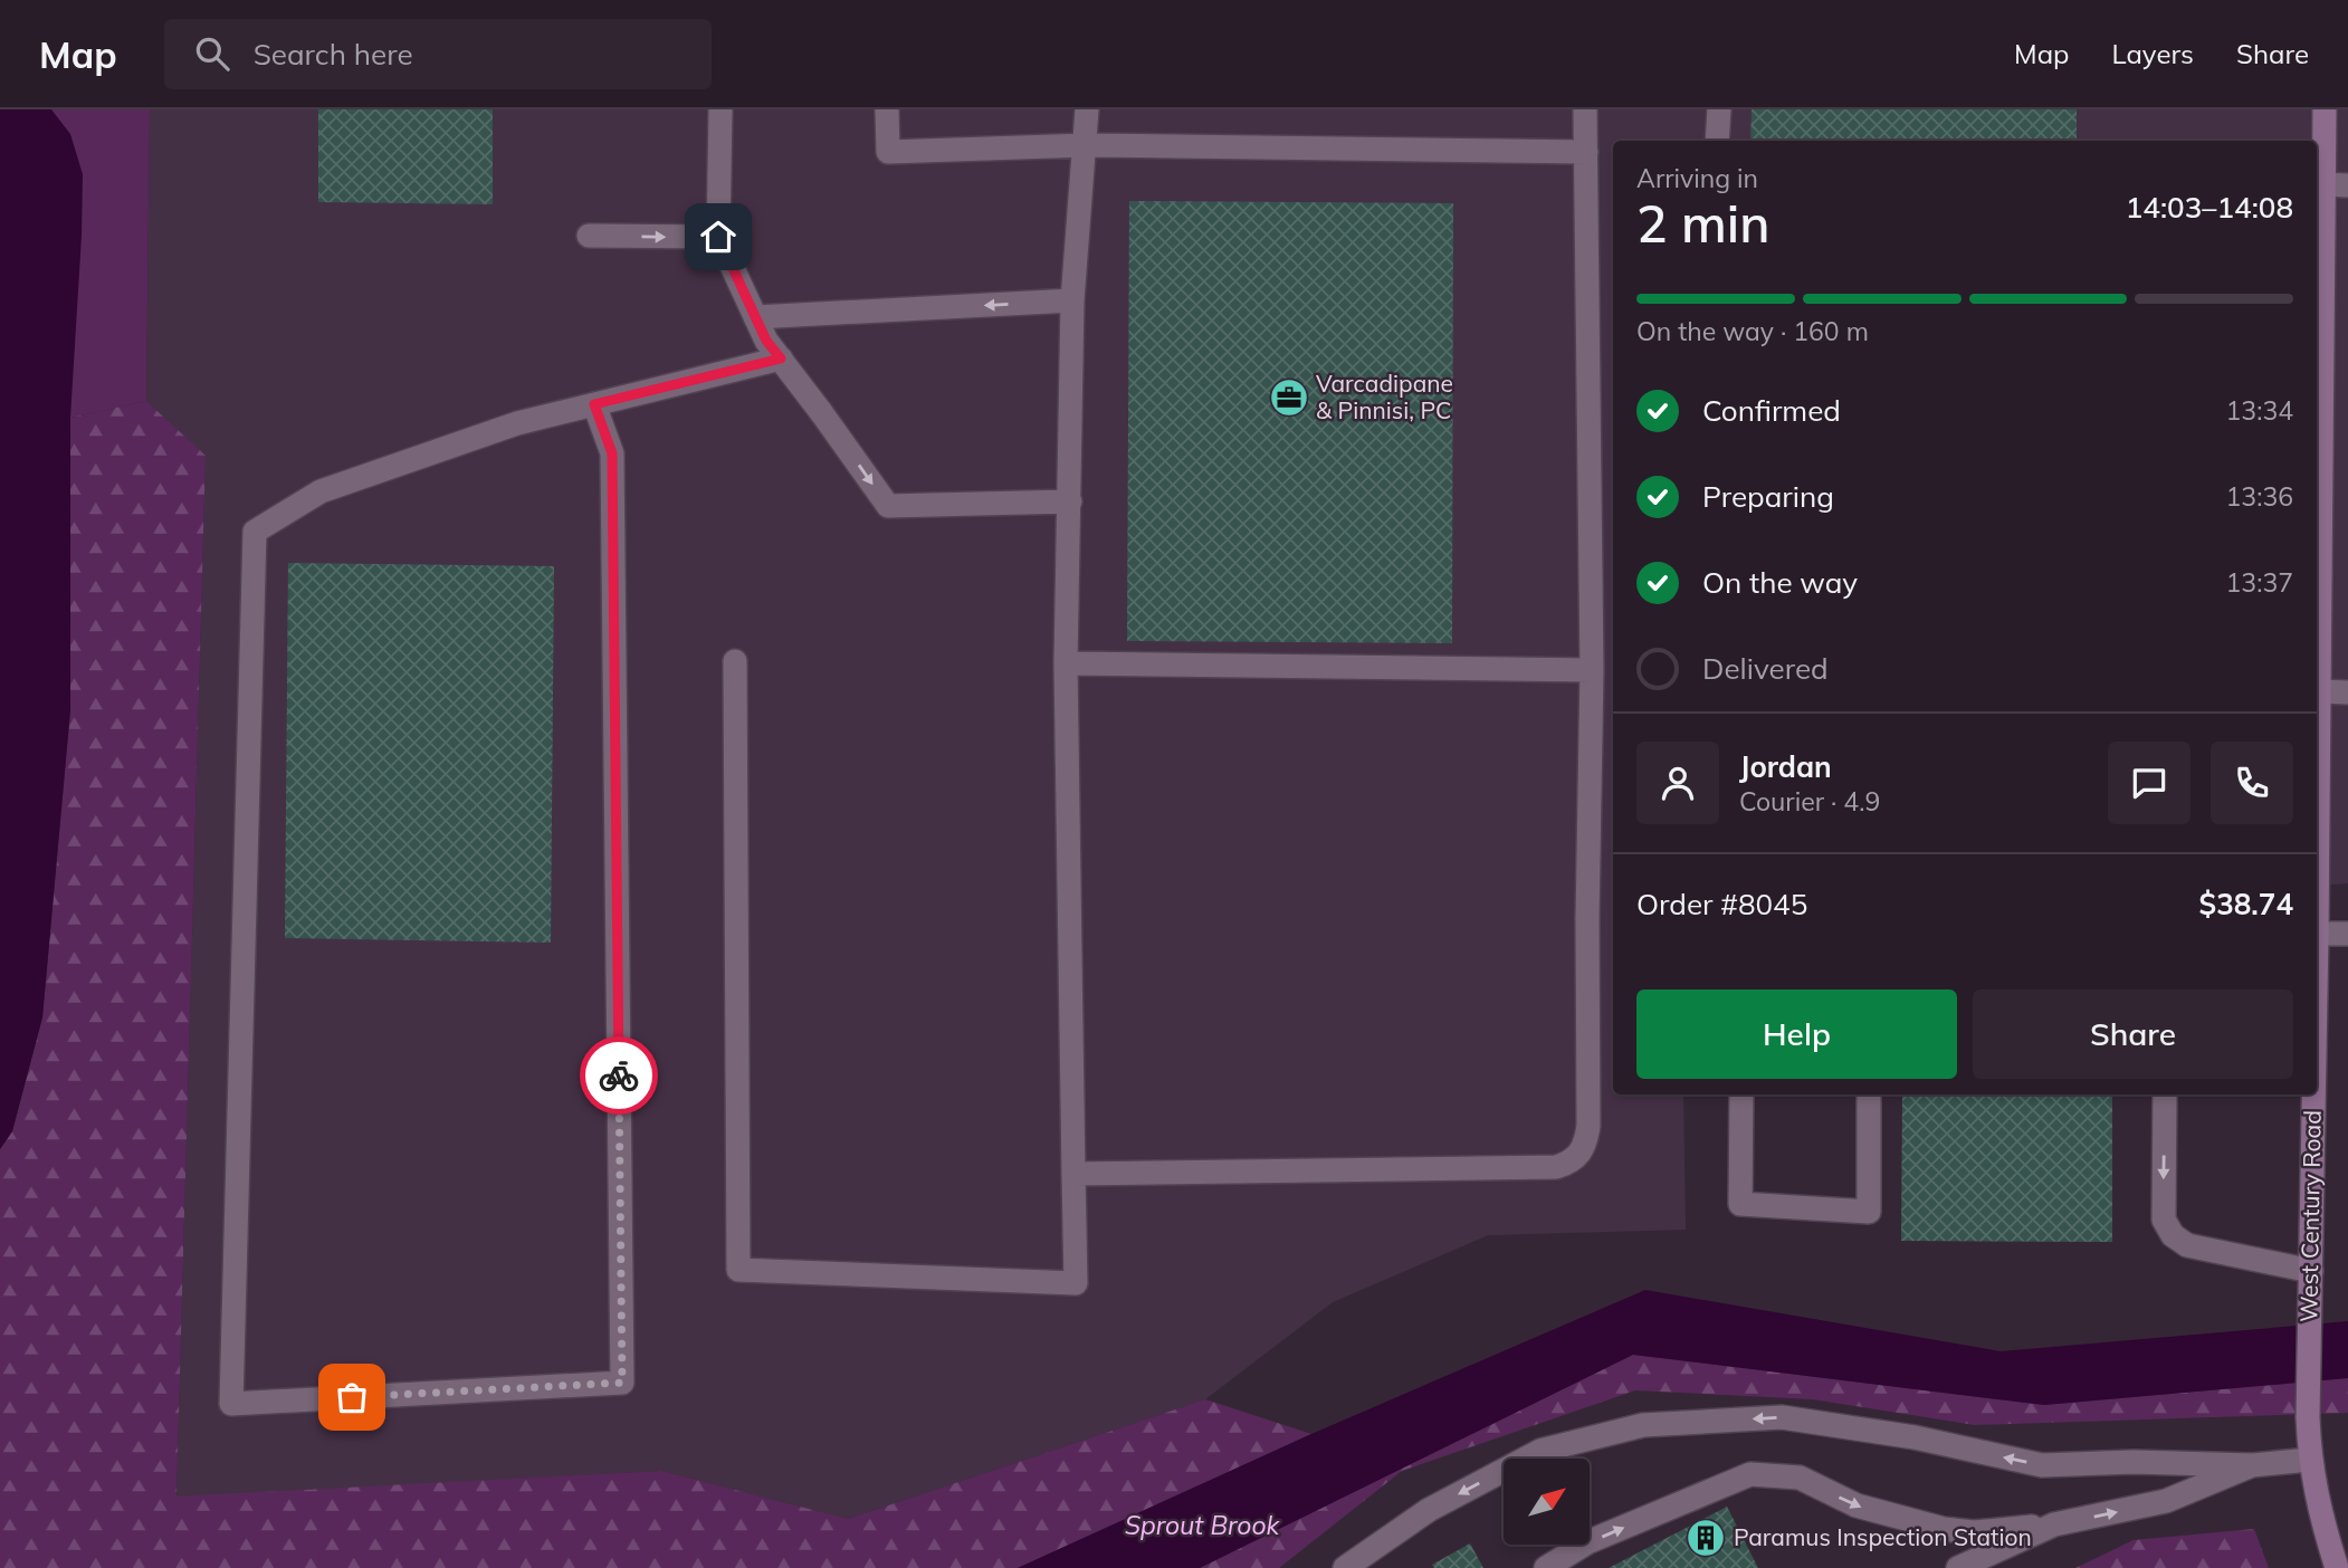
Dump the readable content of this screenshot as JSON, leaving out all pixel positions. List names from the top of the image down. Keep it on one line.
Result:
{"streets":{"main road":["West Century Road"]},"water":["Sprout Brook"],"places":{"office":["Varcadipane & Pinnisi, PC"],"building":["Paramus Inspection Station"]},"north":"top right","page":{"header":"Map","search":"Search here","nav":["Map","Layers","Share"],"heading":["2 min","Arriving in","14:03–14:08"],"panel":["Jordan","Courier · 4.9","Order #8045","$38.74"],"bar":"On the way · 160 m","list":[["Confirmed","13:34"],["Preparing","13:36"],["On the way","13:37"],"Delivered"],"buttons":["Help","Share"]}}
